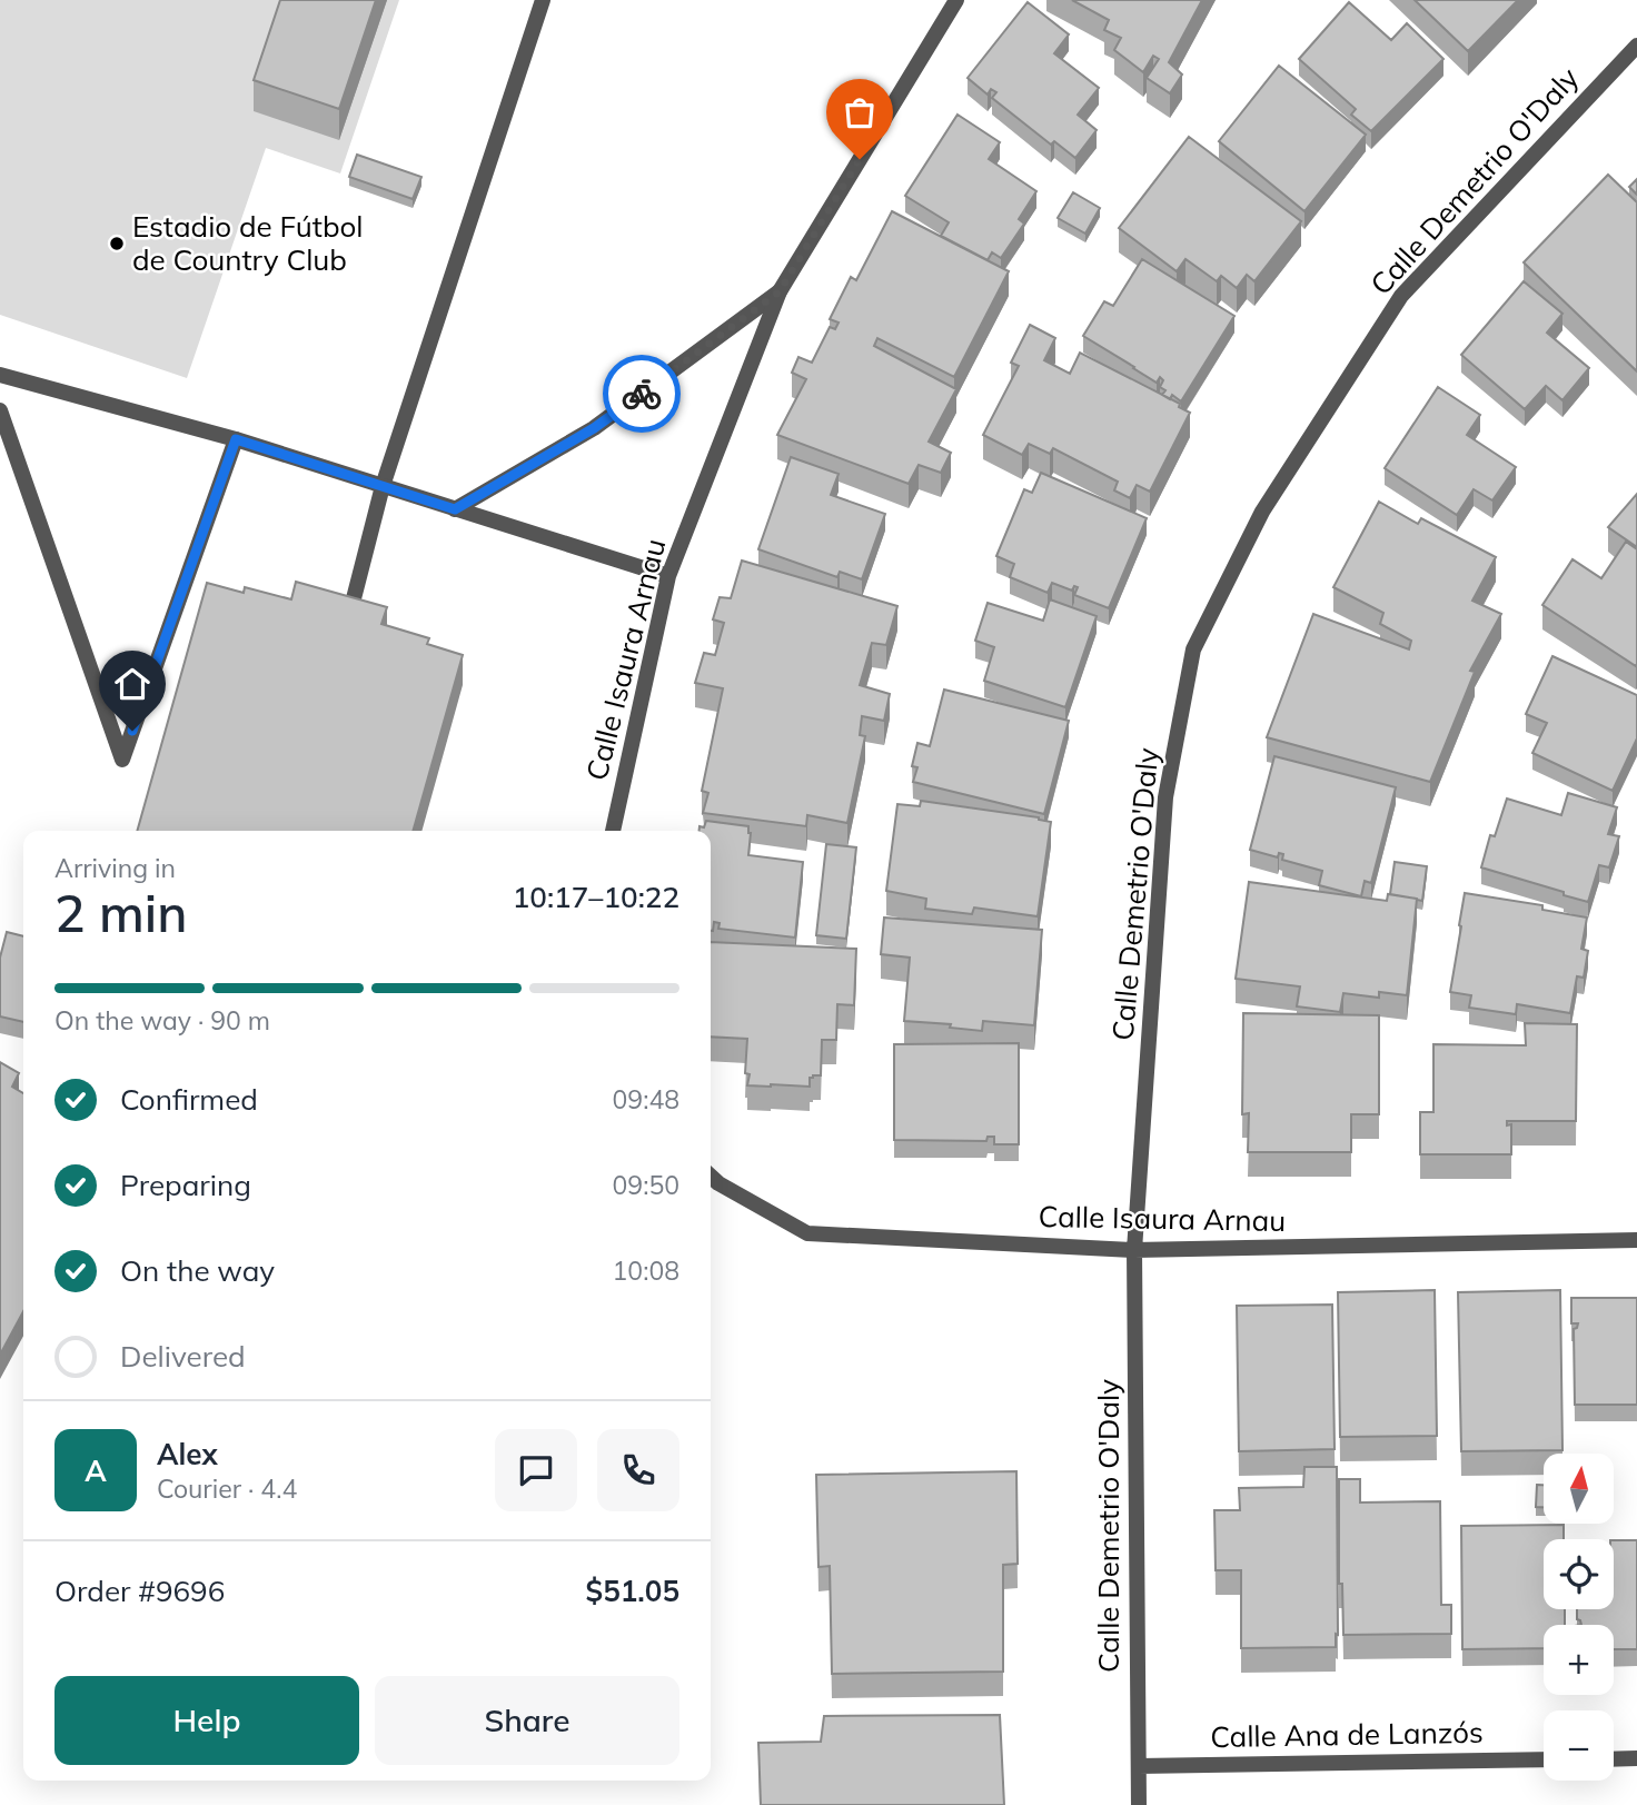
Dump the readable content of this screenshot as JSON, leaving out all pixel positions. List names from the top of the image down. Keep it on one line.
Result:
{"streets":{"street":["Calle Demetrio O'Daly","Calle Isaura Arnau","Calle Ana de Lanzós"]},"crossings":[["Calle Demetrio O'Daly","Calle Isaura Arnau"],["Calle Demetrio O'Daly","Calle Ana de Lanzós"]],"places":["Estadio de Fútbol de Country Club"],"north":"top","page":{"heading":["2 min","Arriving in","10:17–10:22"],"panel":["Alex","Courier · 4.4","Order #9696","$51.05"],"bar":"On the way · 90 m","list":[["Confirmed","09:48"],["Preparing","09:50"],["On the way","10:08"],"Delivered"],"round":"A","map_buttons":["+","−"],"buttons":["Help","Share"]}}
